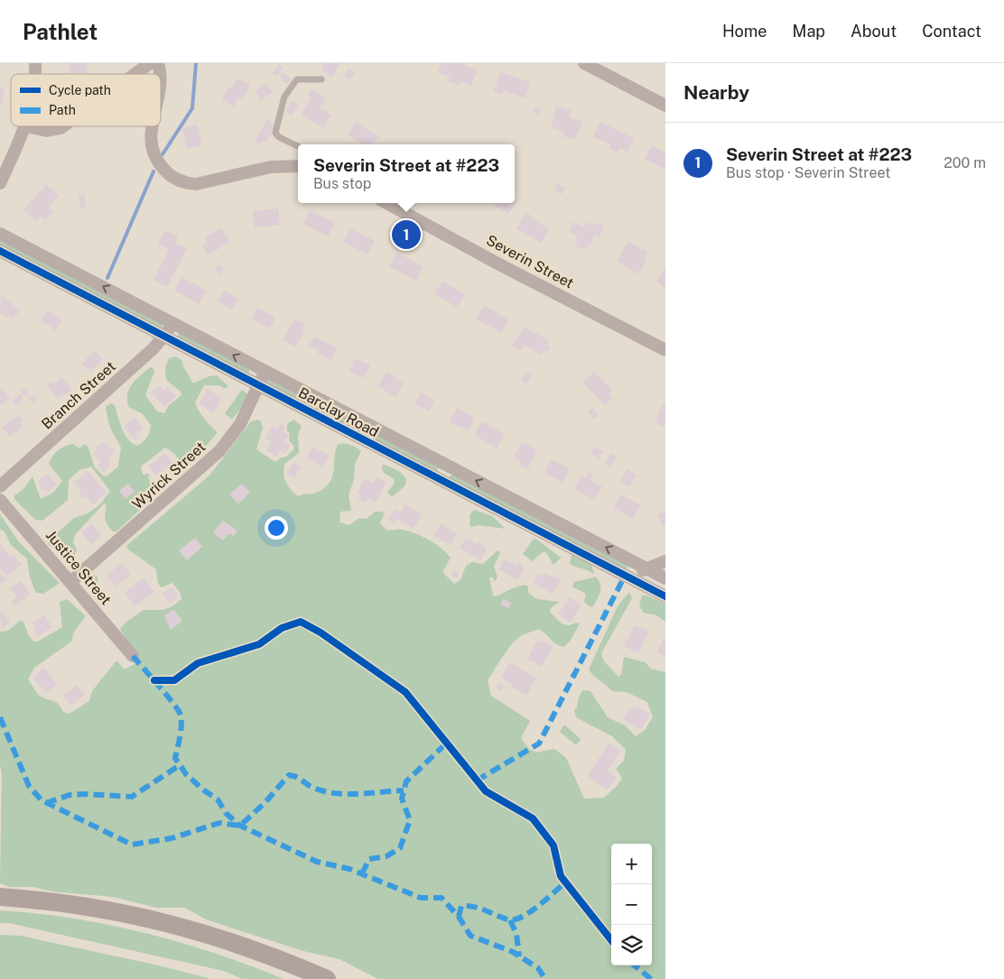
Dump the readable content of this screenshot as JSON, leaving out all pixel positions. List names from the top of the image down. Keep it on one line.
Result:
{"streets":{"street":["Severin Street","Branch Street","Barclay Road","Wyrick Street","Justice Street"]},"crossings":[["Branch Street","Barclay Road"],["Barclay Road","Wyrick Street"],["Wyrick Street","Justice Street"]],"legend":["Cycle path","Path"],"page":{"header":"Pathlet","nav":["Home","Map","About","Contact"],"heading":"Nearby","list":[{"mark":"1","name":"Severin Street at #223","note":"Bus stop · Severin Street","value":"200 m"}],"popup":["Severin Street at #223","Bus stop"],"pins":"1","map_buttons":["+","−"]}}
